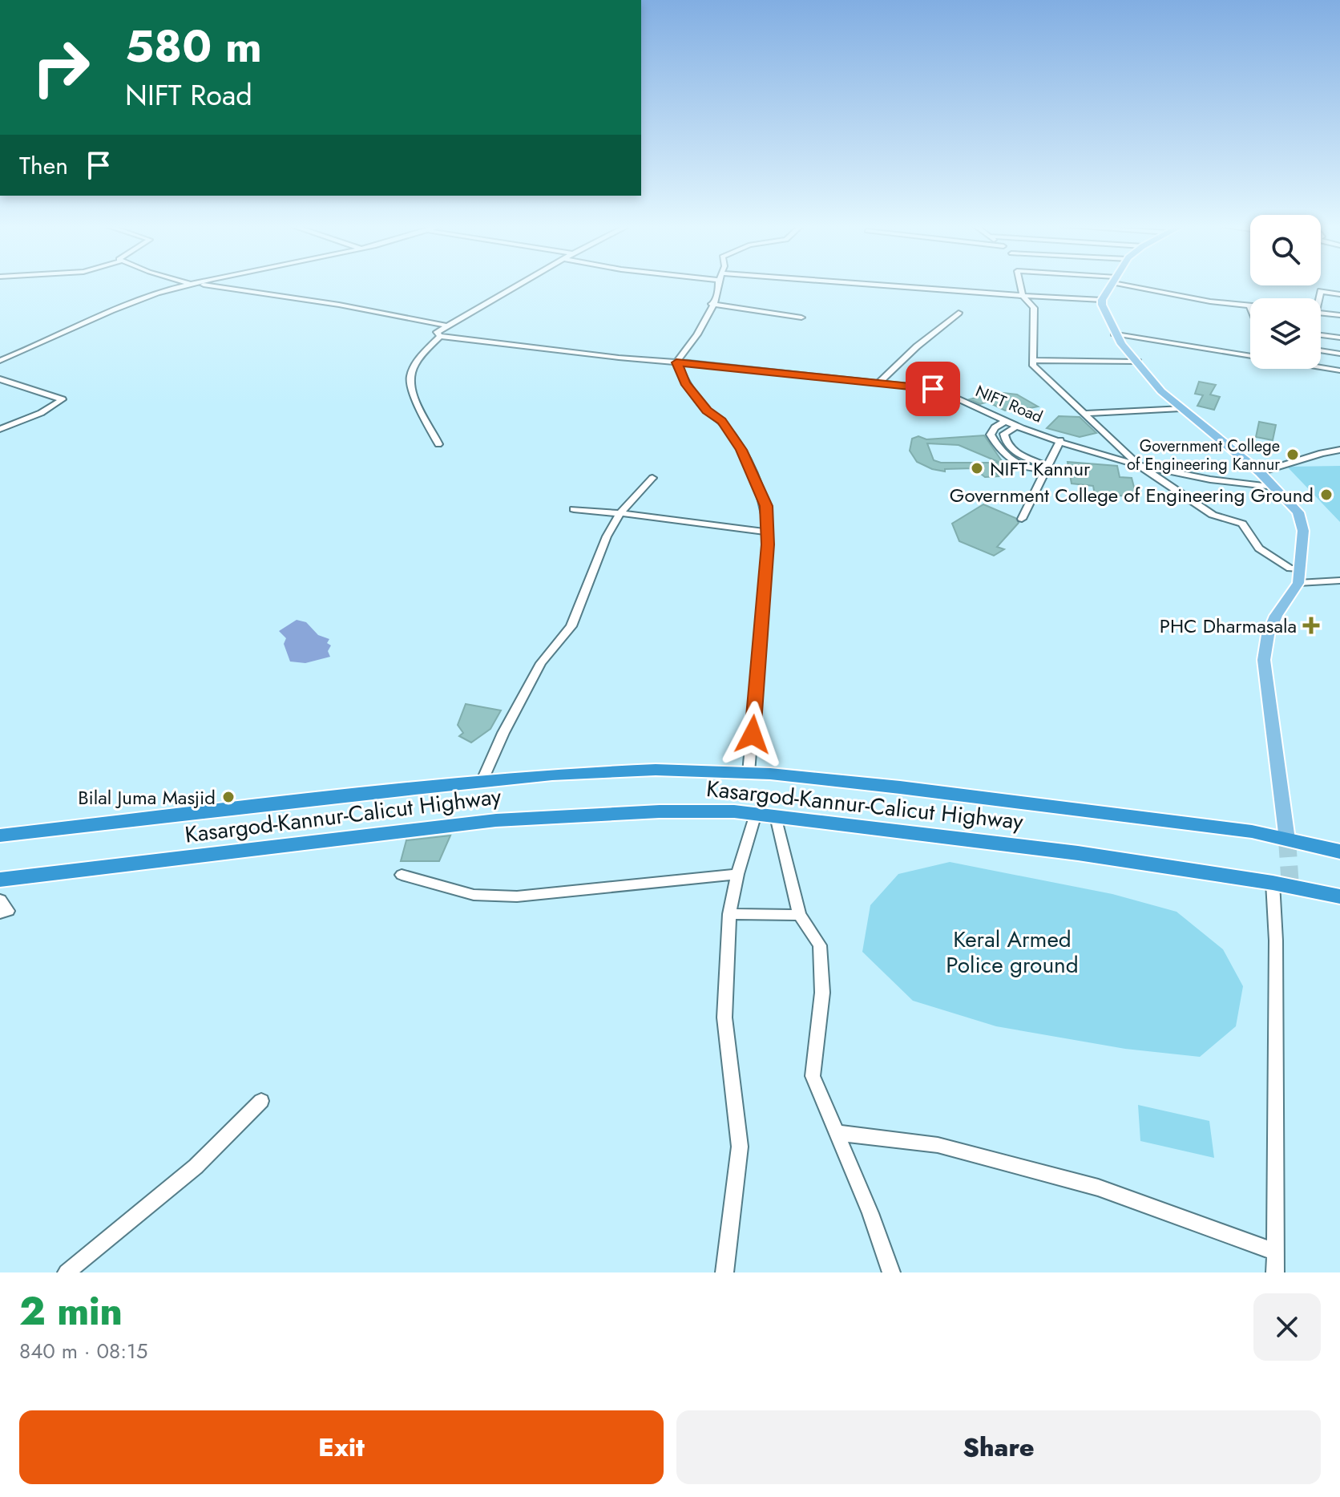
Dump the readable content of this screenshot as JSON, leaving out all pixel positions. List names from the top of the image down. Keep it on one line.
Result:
{"streets":{"highway":["Kasargod-Kannur-Calicut Highway"],"street":["NIFT Road"]},"parks":["Keral Armed Police ground"],"places":{"other":["Government College of Engineering Kannur","NIFT Kannur","Government College of Engineering Ground","Bilal Juma Masjid"],"health":["PHC Dharmasala"]},"page":{"turn":["580 m","NIFT Road"],"then":"Then","heading":["2 min","840 m · 08:15"],"buttons":["Exit","Share"]}}
